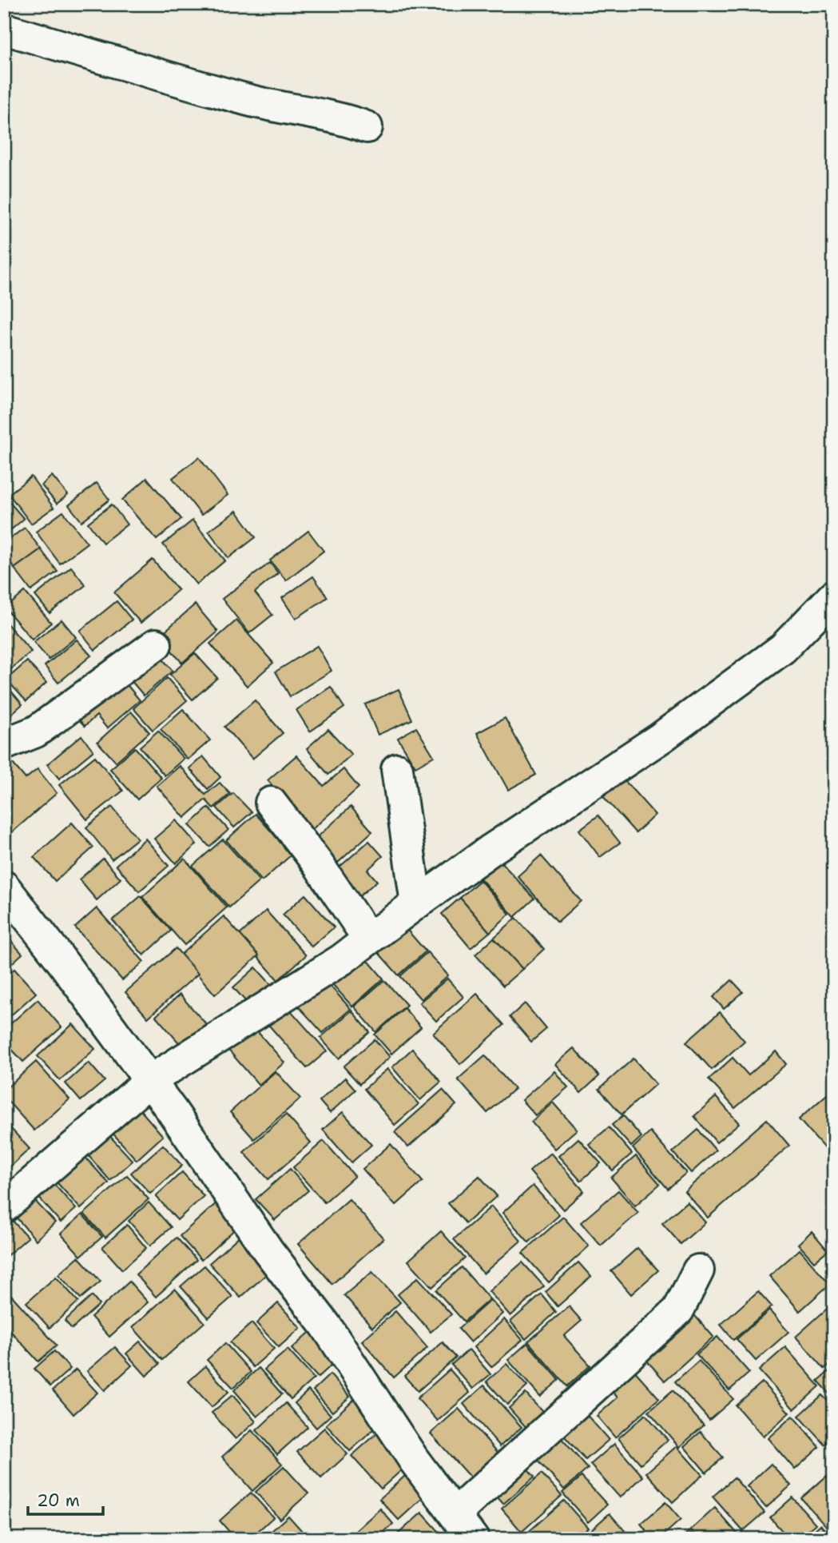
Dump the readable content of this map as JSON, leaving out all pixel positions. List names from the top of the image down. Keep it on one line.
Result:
{"scale_bar":"20 m"}
